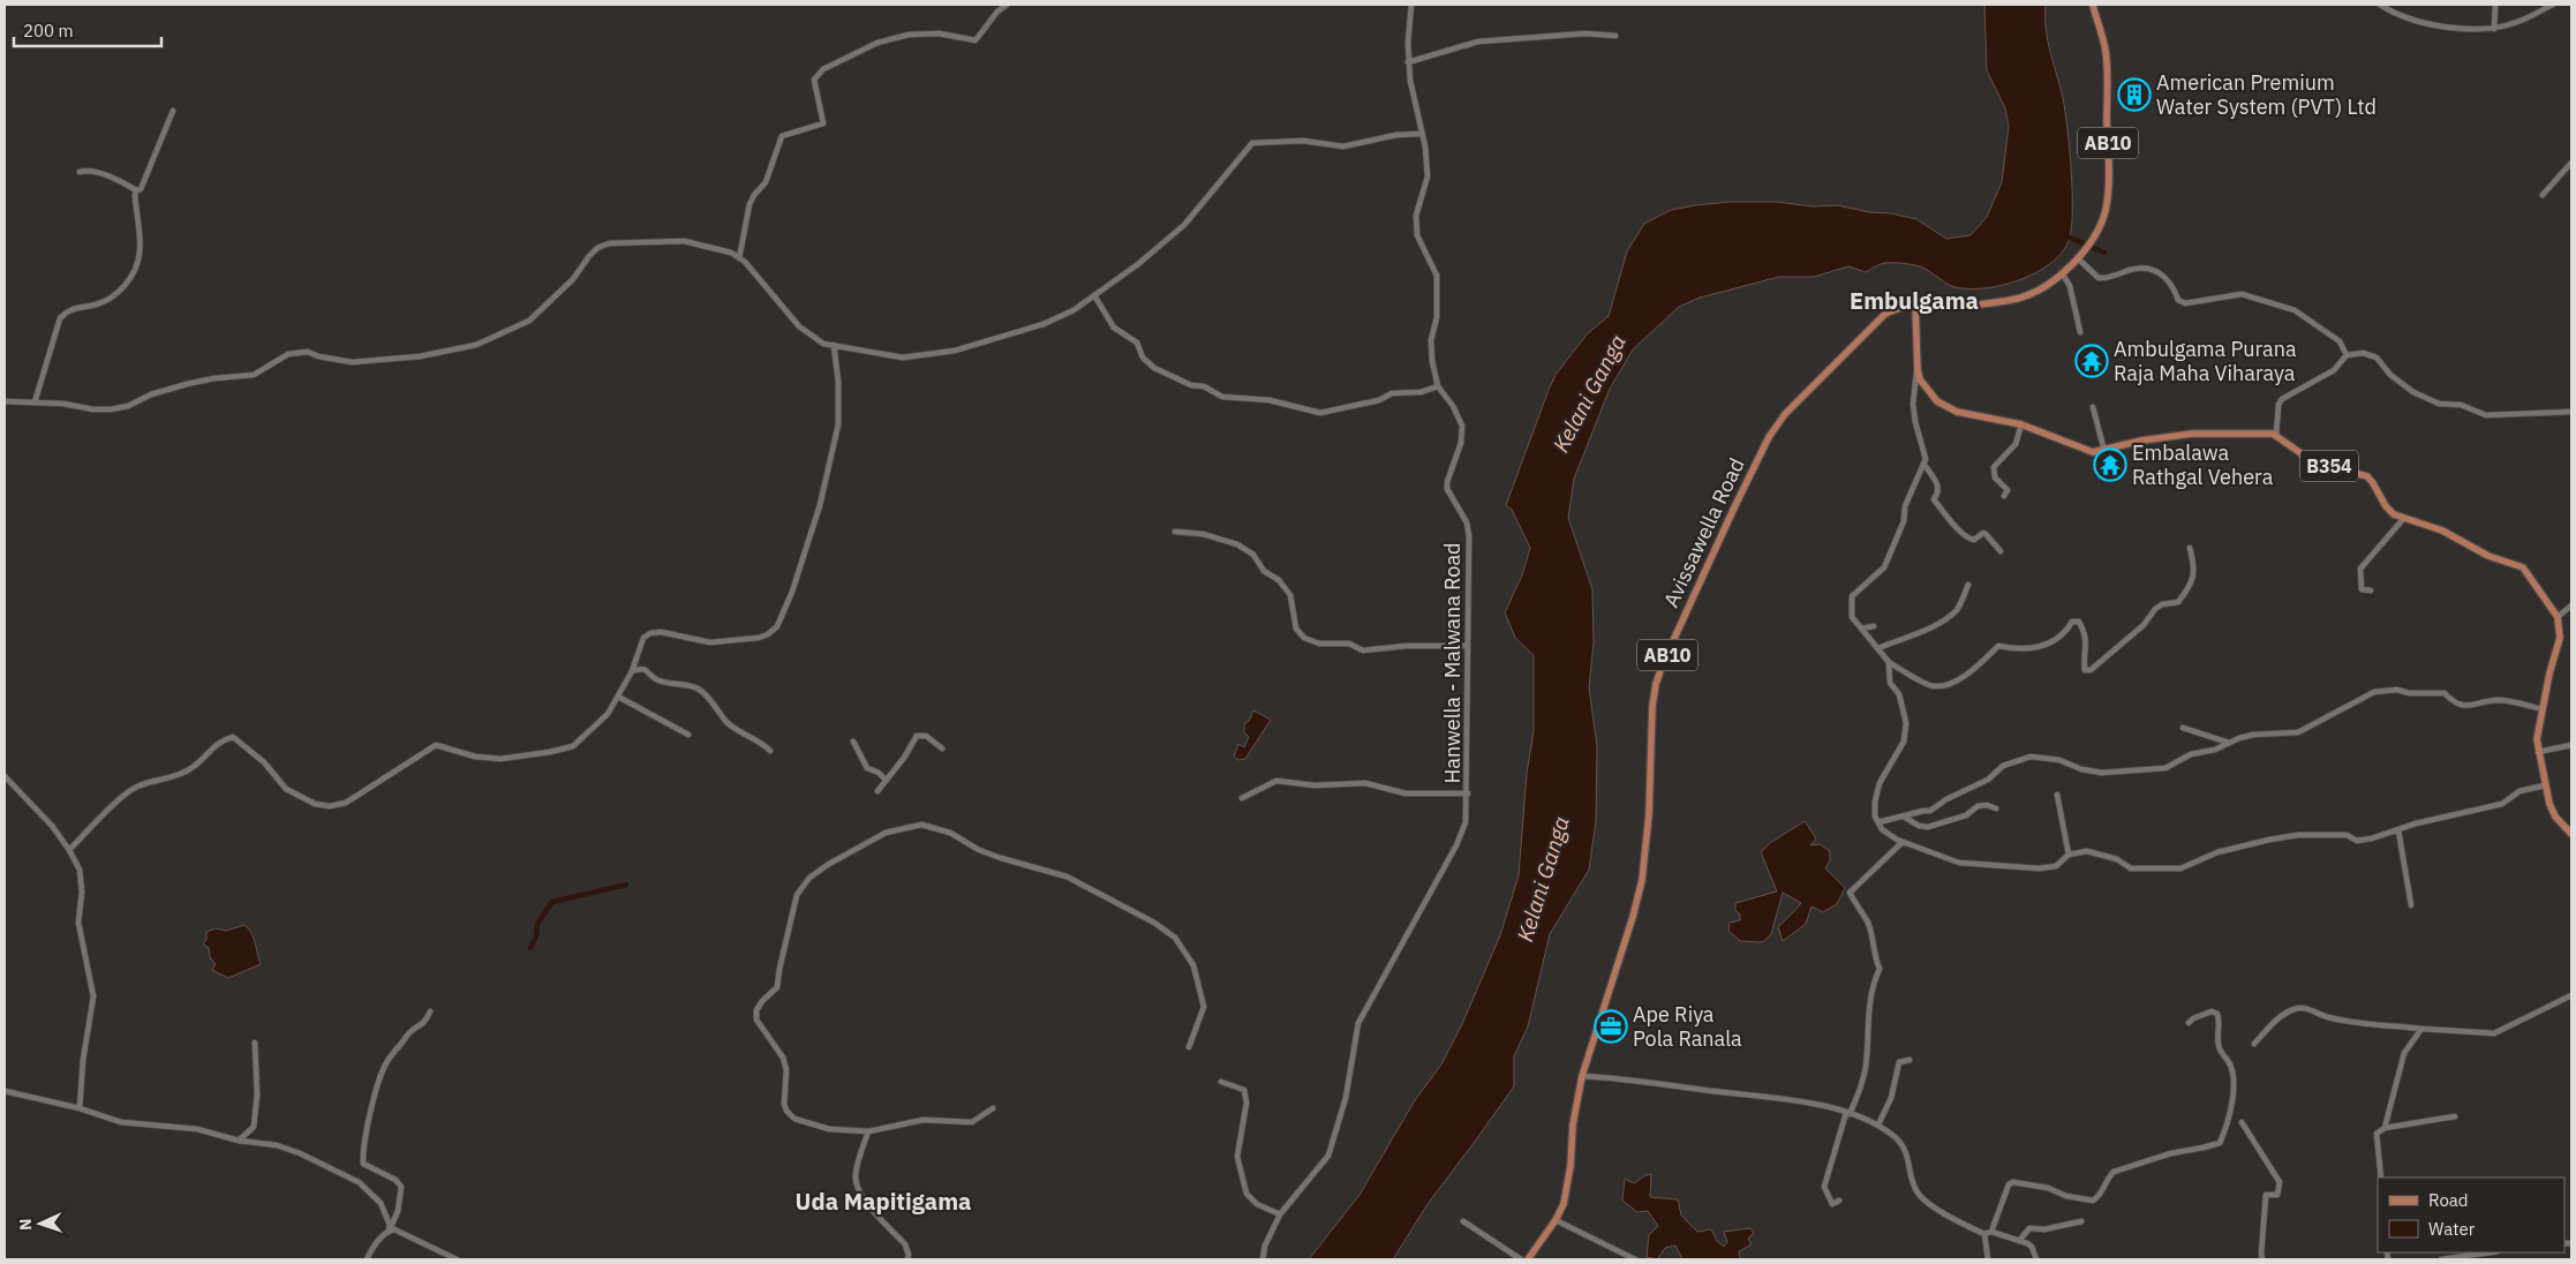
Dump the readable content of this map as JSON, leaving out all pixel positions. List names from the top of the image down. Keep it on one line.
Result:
{"streets":{"main road":["AB10","B354","Avissawella Road"],"street":["Hanwella - Malwana Road"]},"crossings":[["B354","Avissawella Road"]],"districts":["Embulgama","Uda Mapitigama"],"water":["Kelani Ganga"],"places":{"building":["American Premium Water System (PVT) Ltd"],"temple":["Ambulgama Purana Raja Maha Viharaya","Embalawa Rathgal Vehera"],"office":["Ape Riya Pola Ranala"]},"legend":["Road","Water"],"scale_bar":"200 m","north":"left"}
